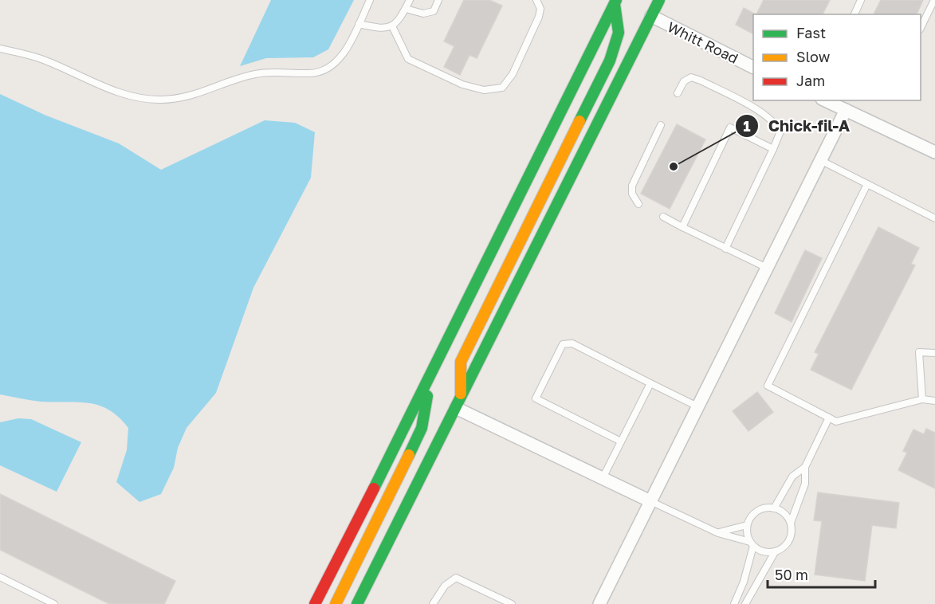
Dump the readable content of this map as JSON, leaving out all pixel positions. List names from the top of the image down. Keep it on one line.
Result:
{"streets":{"street":["Whitt Road"]},"places":["Chick-fil-A"],"legend":["Fast","Slow","Jam"],"scale_bar":"50 m"}
